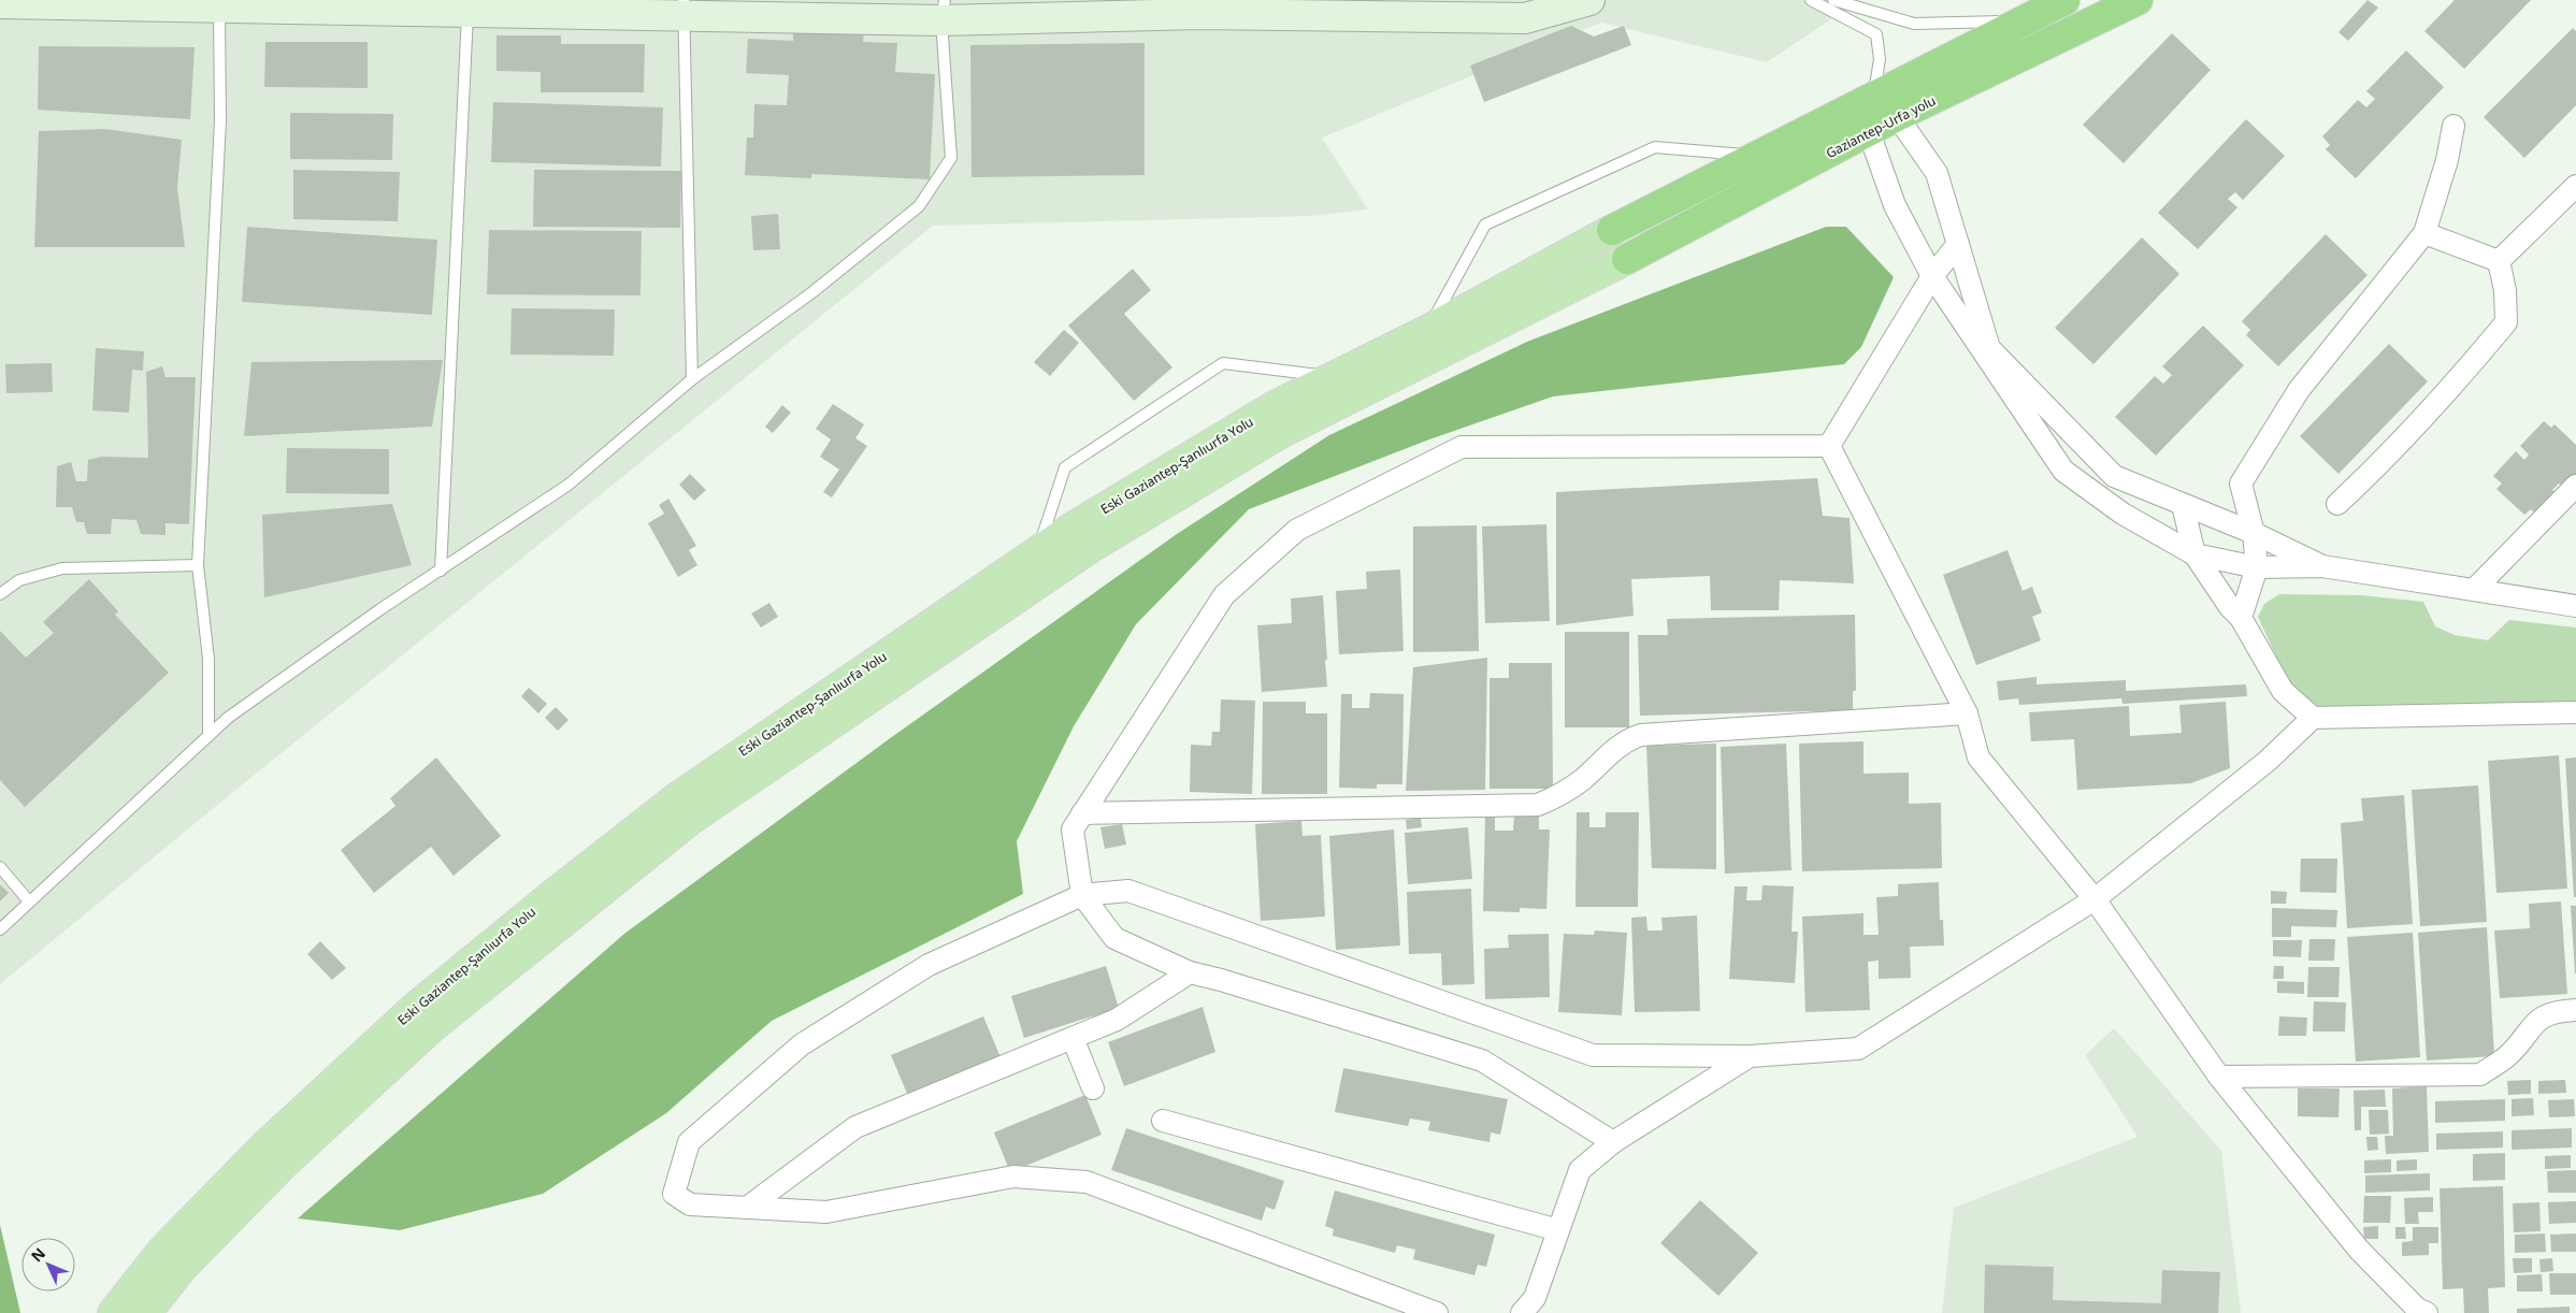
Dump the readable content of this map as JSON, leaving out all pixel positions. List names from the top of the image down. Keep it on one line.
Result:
{"streets":{"highway":["Gaziantep-Urfa yolu"],"main road":["Eski Gaziantep-Şanlıurfa Yolu"]},"crossings":[["Gaziantep-Urfa yolu","Eski Gaziantep-Şanlıurfa Yolu"]],"north":"top left"}
